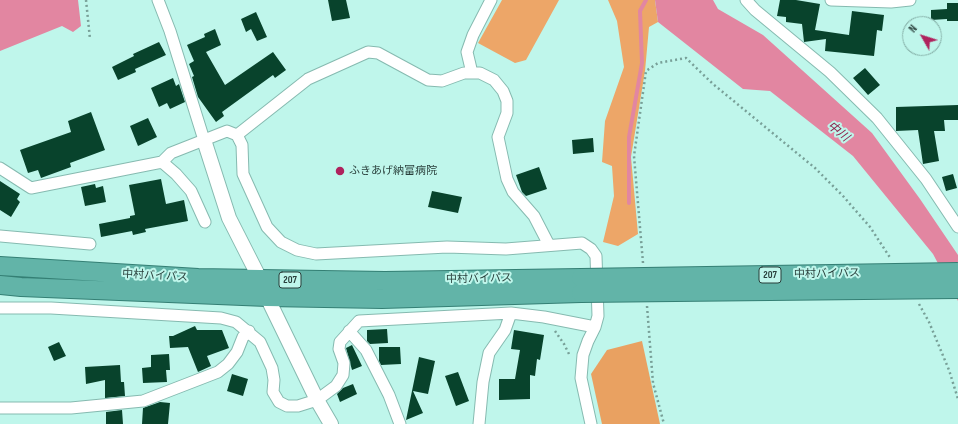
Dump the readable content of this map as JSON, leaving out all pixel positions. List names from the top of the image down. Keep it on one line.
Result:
{"streets":{"highway":["中村バイパス","207"]},"water":["中川"],"places":["ふきあげ納富病院"],"north":"top left"}
